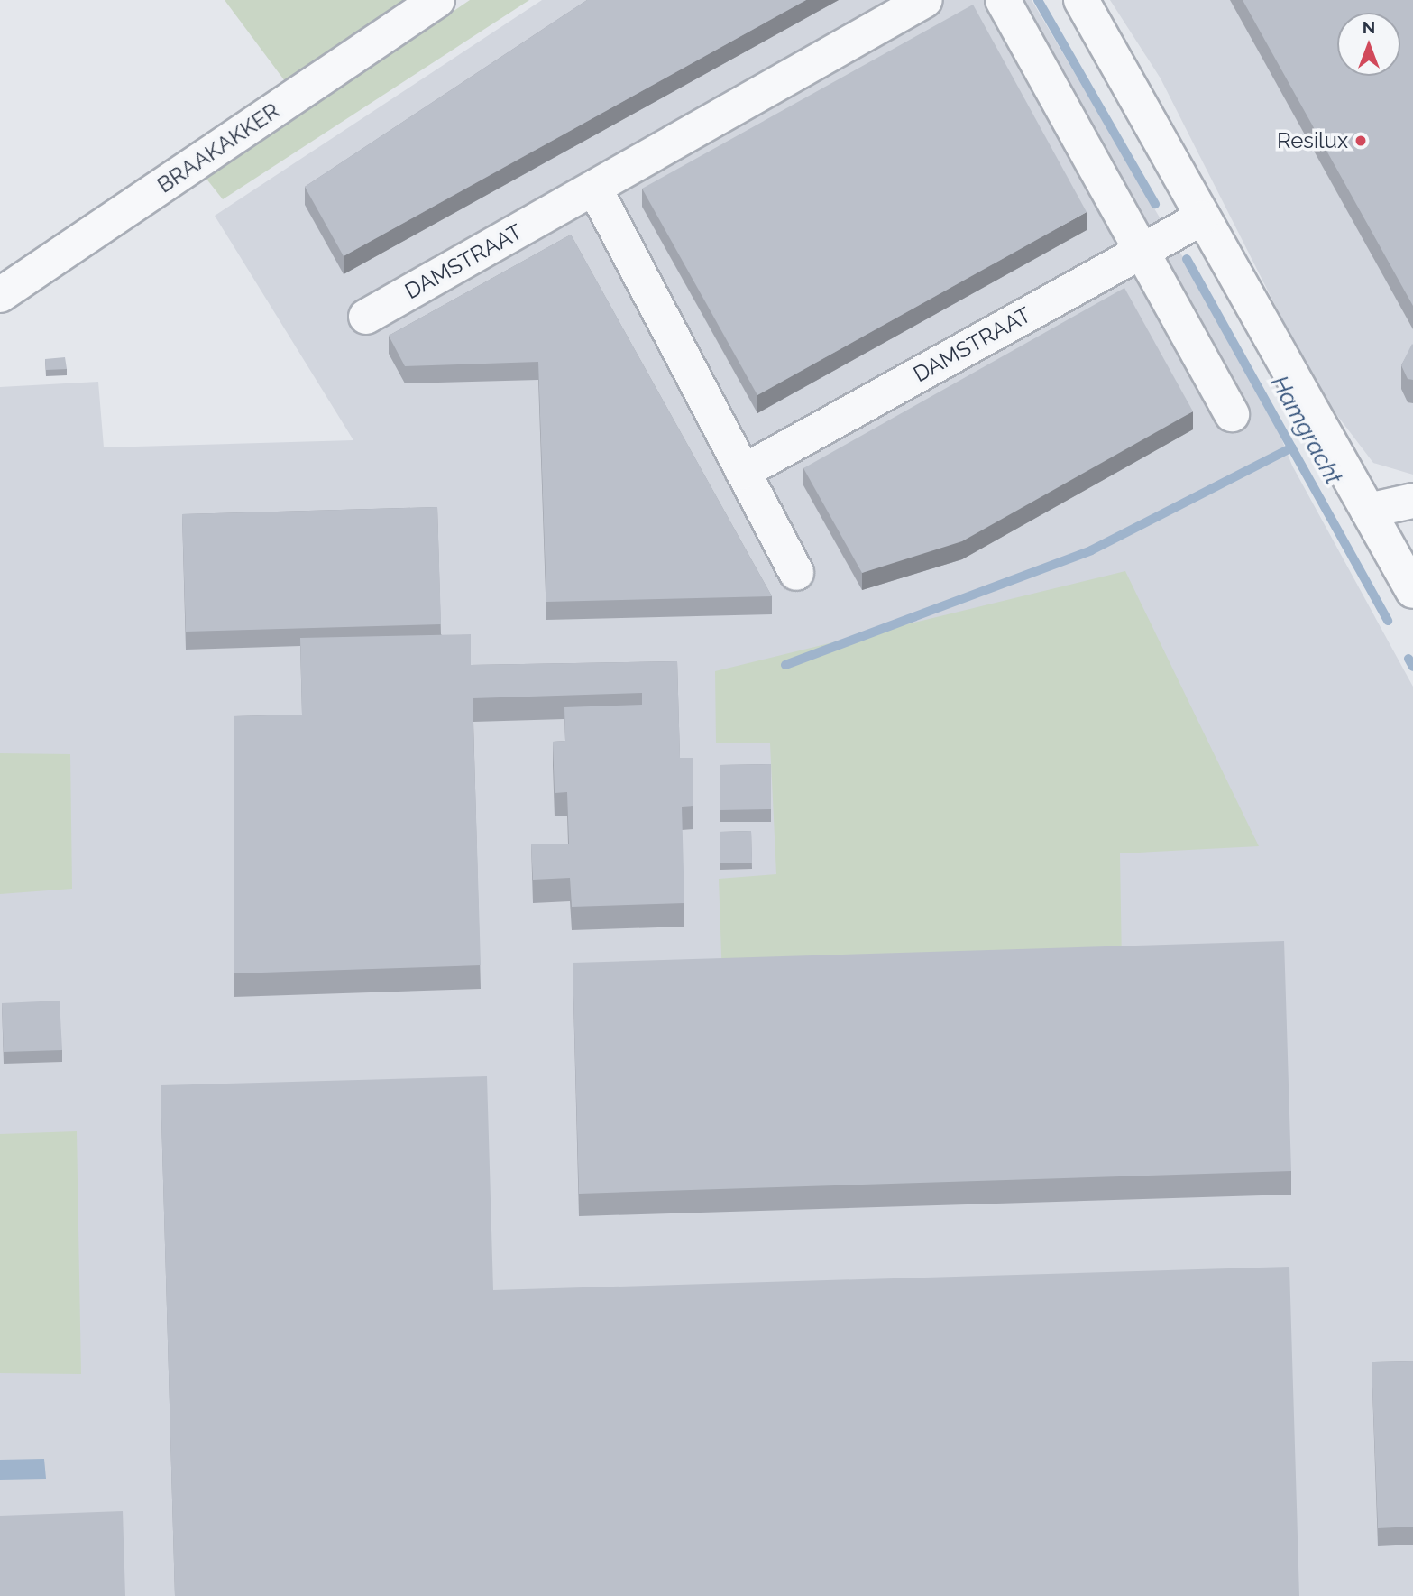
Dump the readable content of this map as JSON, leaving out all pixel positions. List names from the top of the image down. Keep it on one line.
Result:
{"streets":{"street":["BRAAKAKKER","DAMSTRAAT"]},"water":["Hamgracht"],"places":["Resilux"],"north":"top"}
